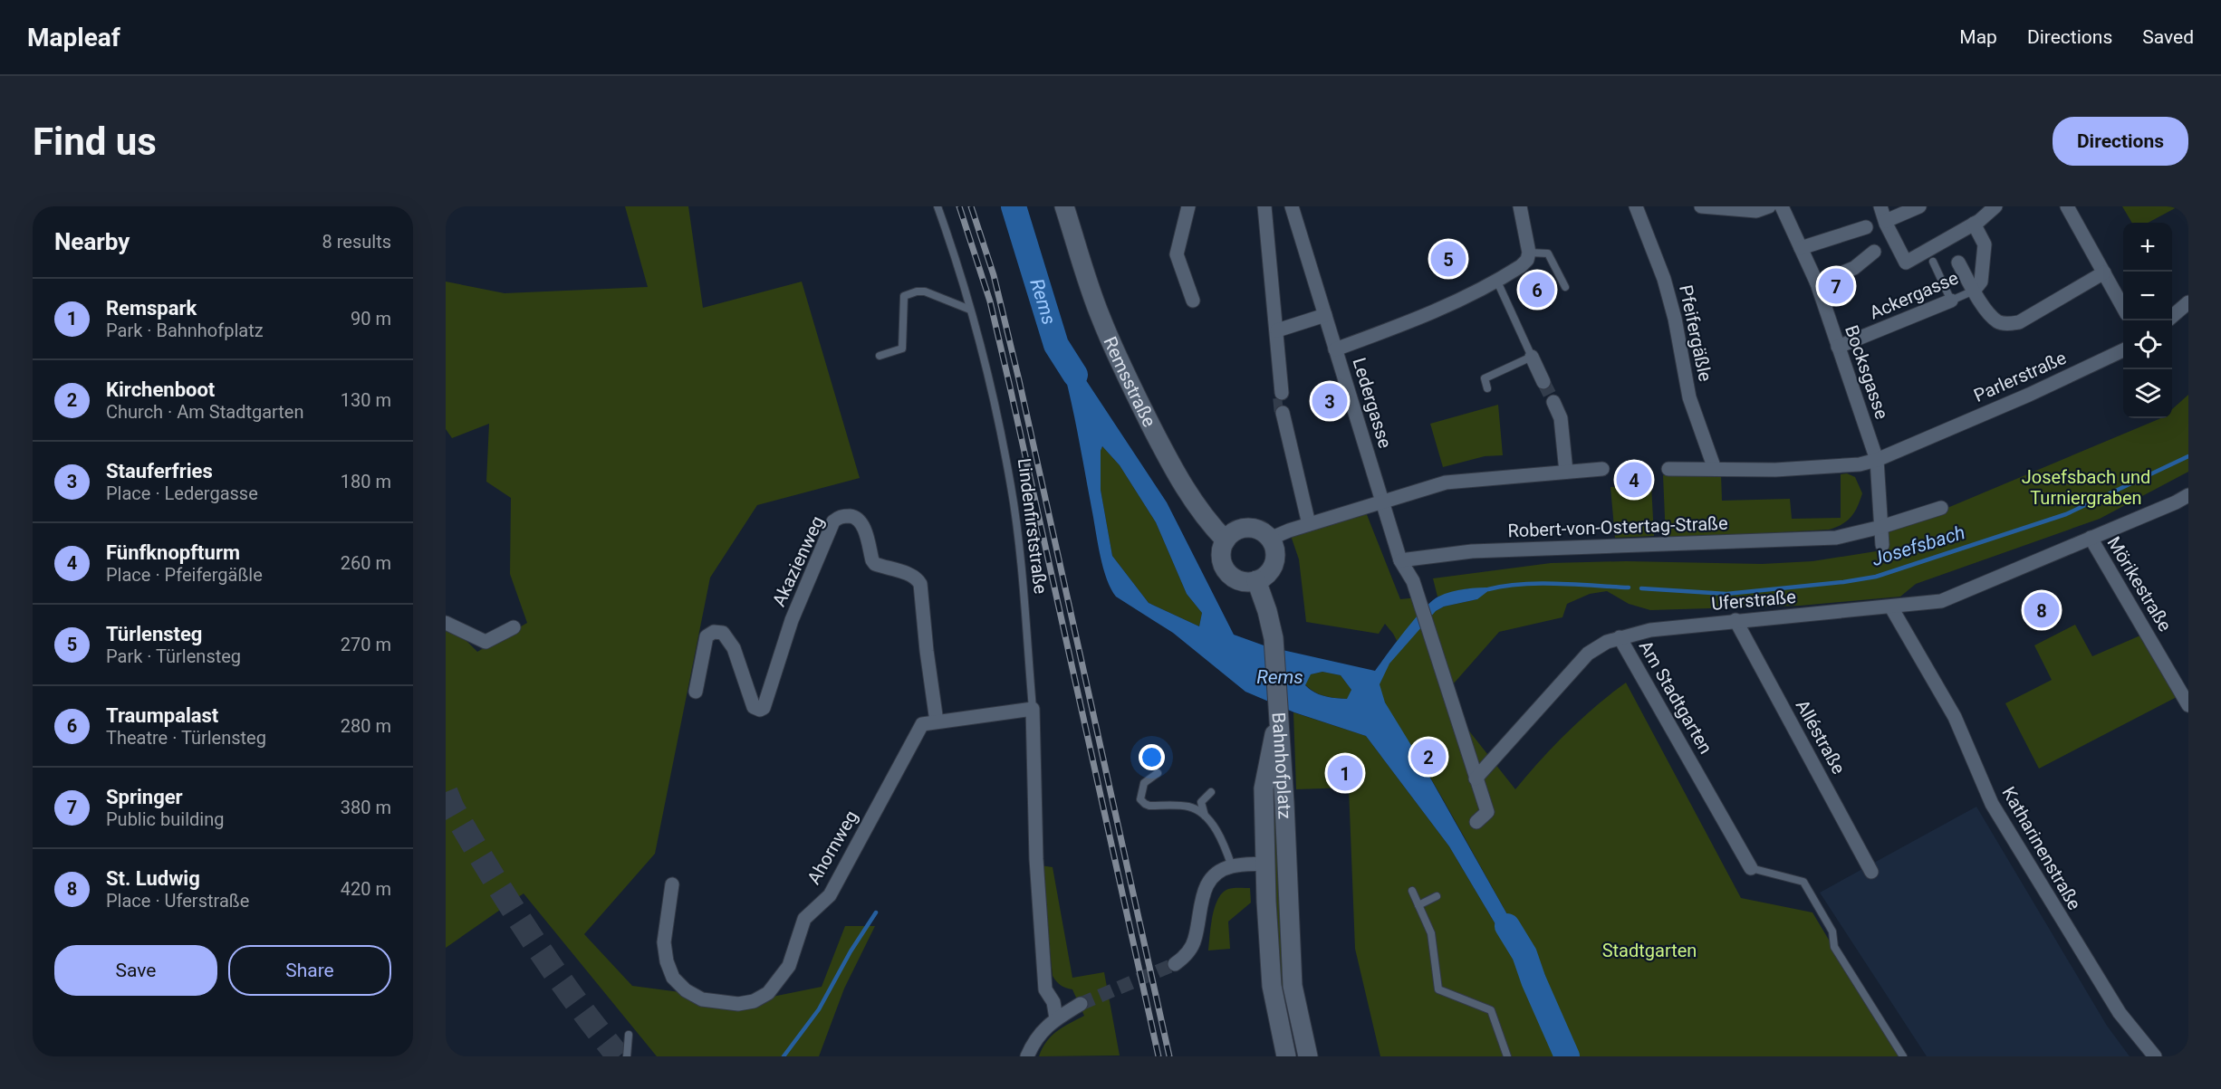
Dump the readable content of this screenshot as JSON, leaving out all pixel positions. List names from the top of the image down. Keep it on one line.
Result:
{"streets":{"main road":["Remsstraße","Bahnhofplatz"],"street":["Ackergasse","Pfeifergäßle","Bocksgasse","Parlerstraße","Ledergasse","Lindenfirststraße","Robert-von-Ostertag-Straße","Akazienweg","Mörikestraße","Uferstraße","Am Stadtgarten","Alléstraße","Ahornweg","Katharinenstraße"]},"crossings":[["Ackergasse","Bocksgasse"],["Bocksgasse","Parlerstraße"],["Bocksgasse","Robert-von-Ostertag-Straße"],["Ledergasse","Robert-von-Ostertag-Straße"],["Ledergasse","Am Stadtgarten"],["Akazienweg","Ahornweg"],["Mörikestraße","Uferstraße"],["Uferstraße","Am Stadtgarten"],["Uferstraße","Alléstraße"],["Uferstraße","Katharinenstraße"]],"water":["Rems","Josefsbach"],"parks":["Josefsbach und Turniergraben","Stadtgarten"],"page":{"header":"Mapleaf","nav":["Map","Directions","Saved"],"buttons":["Directions",["Save","Share"]],"title":"Find us","heading":["Nearby","8 results"],"map_buttons":["+","−"],"pins":["5","7","6","3","4","8","2","1"],"list":[{"mark":"1","name":"Remspark","note":"Park · Bahnhofplatz","value":"90 m"},{"mark":"2","name":"Kirchenboot","note":"Church · Am Stadtgarten","value":"130 m"},{"mark":"3","name":"Stauferfries","note":"Place · Ledergasse","value":"180 m"},{"mark":"4","name":"Fünfknopfturm","note":"Place · Pfeifergäßle","value":"260 m"},{"mark":"5","name":"Türlensteg","note":"Park · Türlensteg","value":"270 m"},{"mark":"6","name":"Traumpalast","note":"Theatre · Türlensteg","value":"280 m"},{"mark":"7","name":"Springer","note":"Public building","value":"380 m"},{"mark":"8","name":"St. Ludwig","note":"Place · Uferstraße","value":"420 m"}]}}
